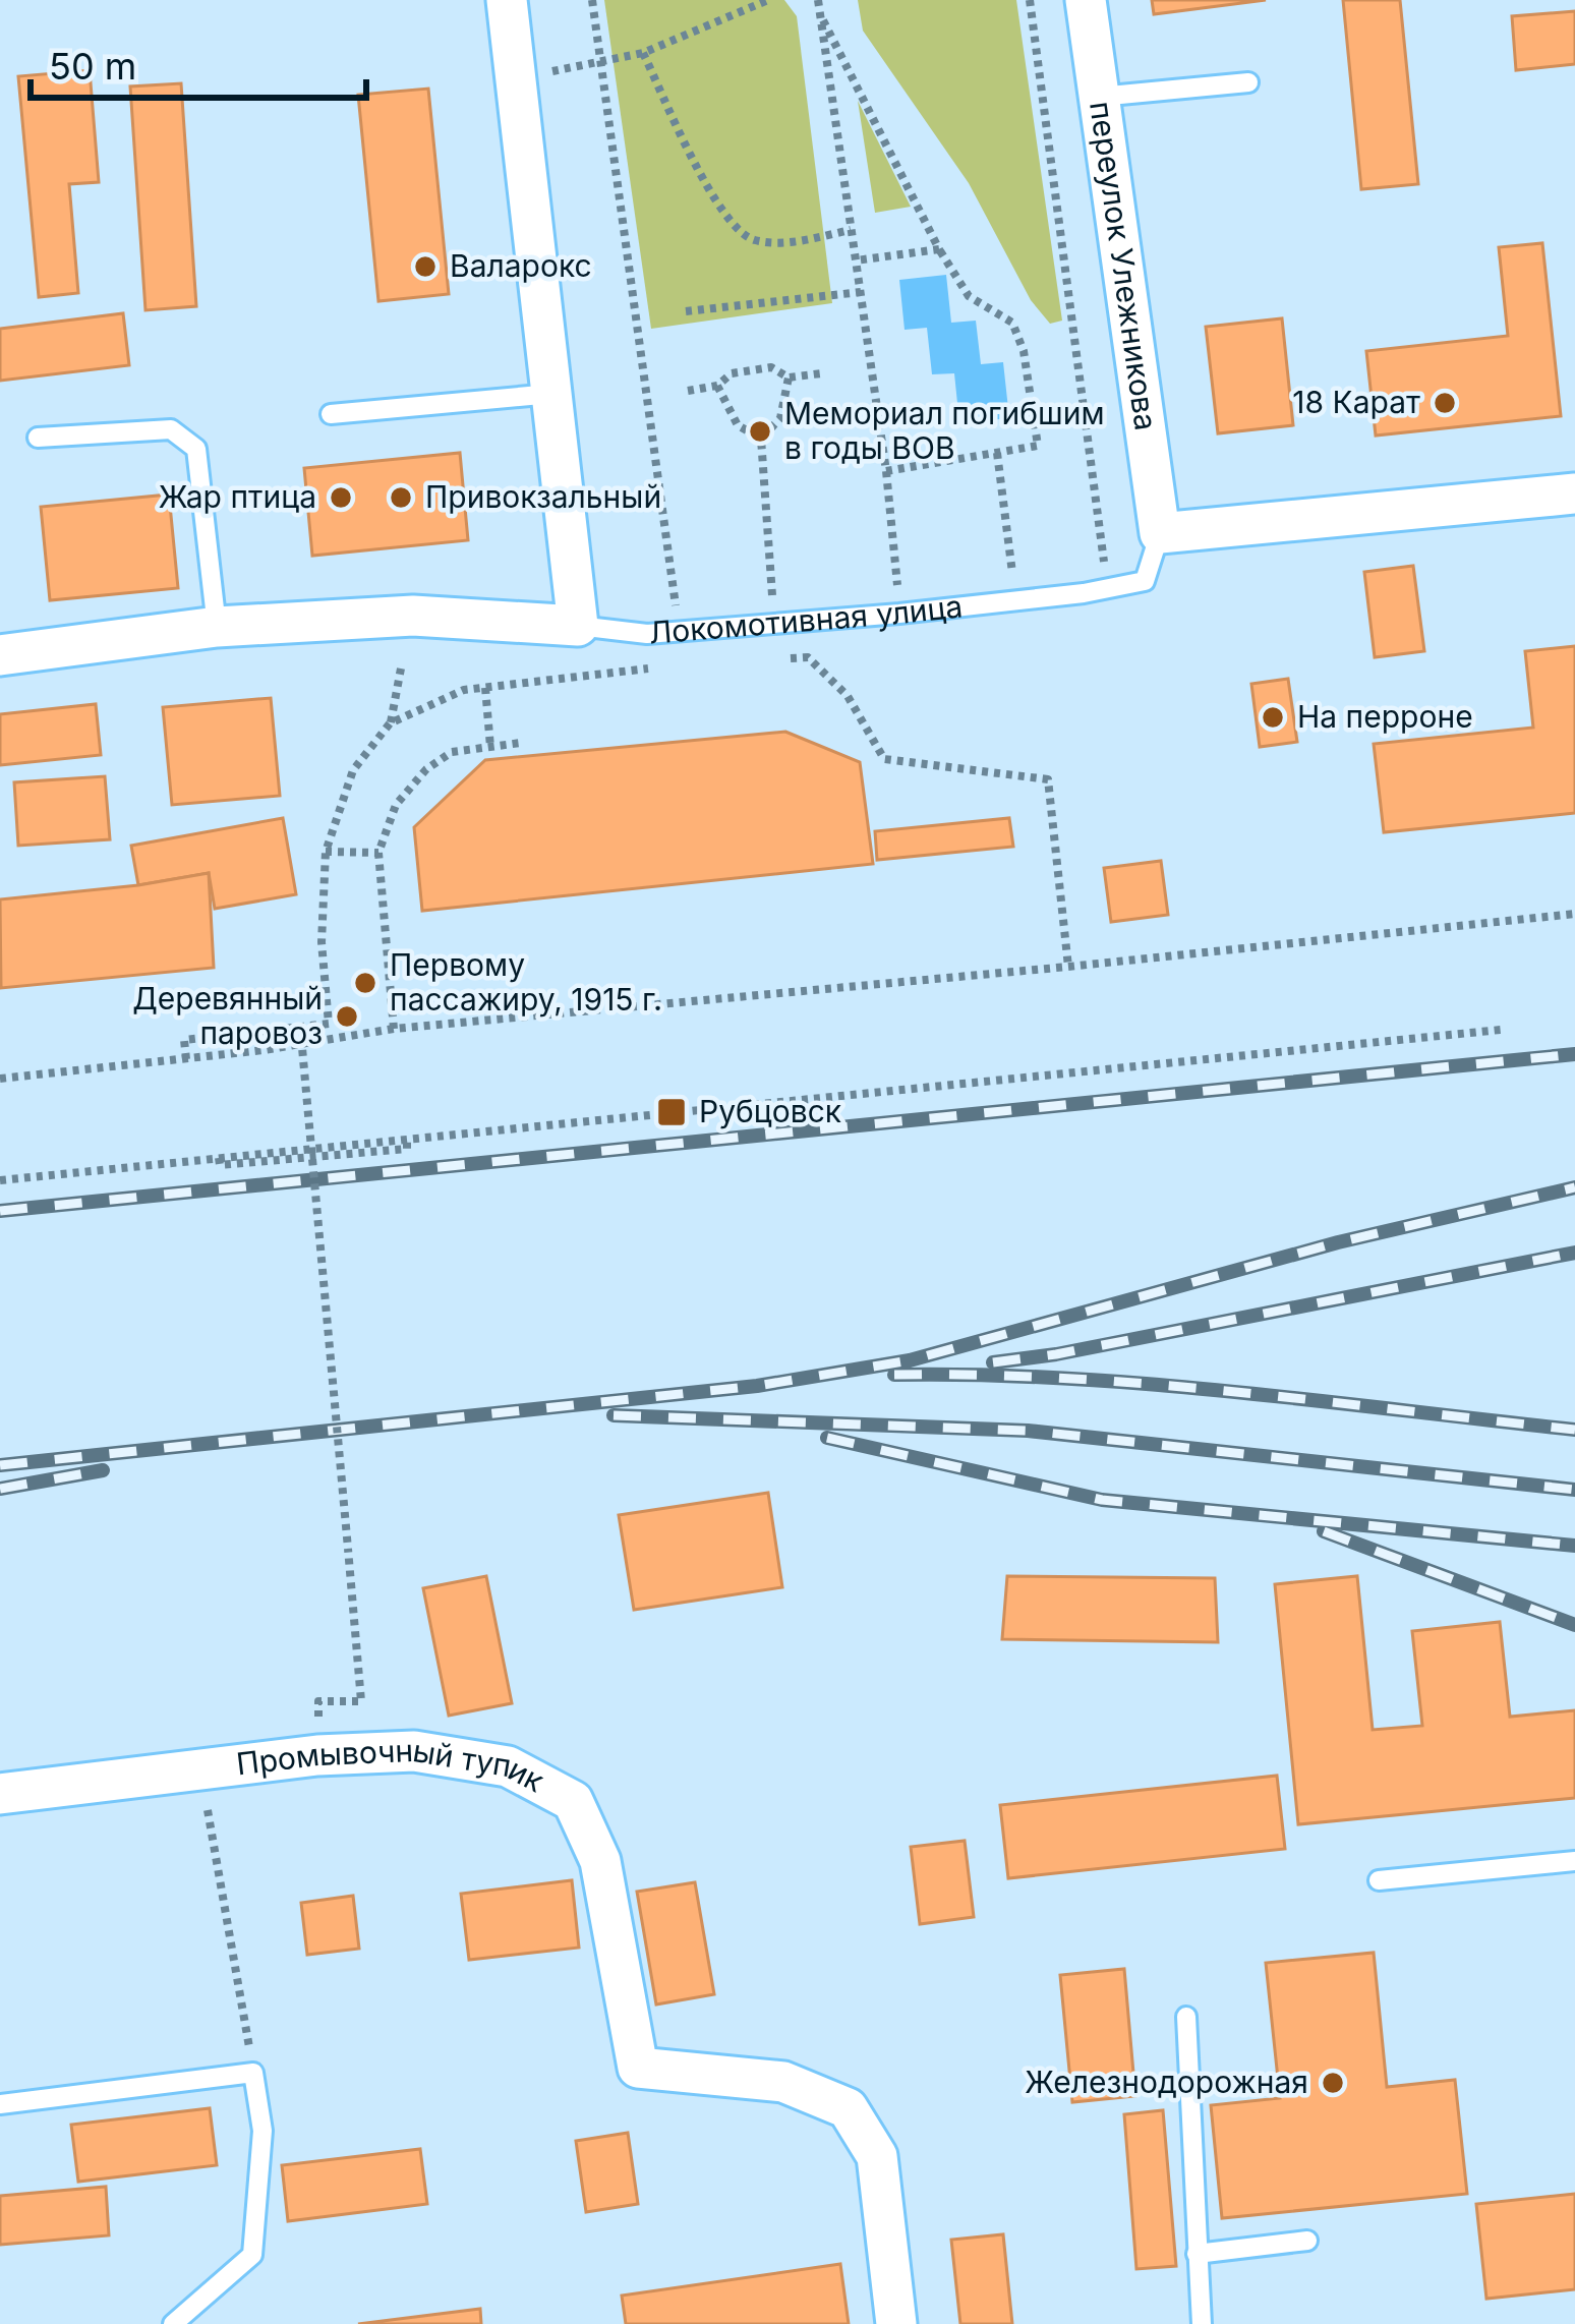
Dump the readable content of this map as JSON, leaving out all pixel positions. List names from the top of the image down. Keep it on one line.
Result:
{"streets":{"street":["переулок Улежникова","Локомотивная улица","Промывочный тупик"]},"crossings":[["переулок Улежникова","Локомотивная улица"]],"places":{"other":["Валарокс","18 Карат","Мемориал погибшим в годы ВОВ","Жар птица","Привокзальный","На перроне","Первому пассажиру, 1915 г.","Деревянный паровоз","Железнодорожная"],"transit":["Рубцовск"]},"scale_bar":"50 m"}
